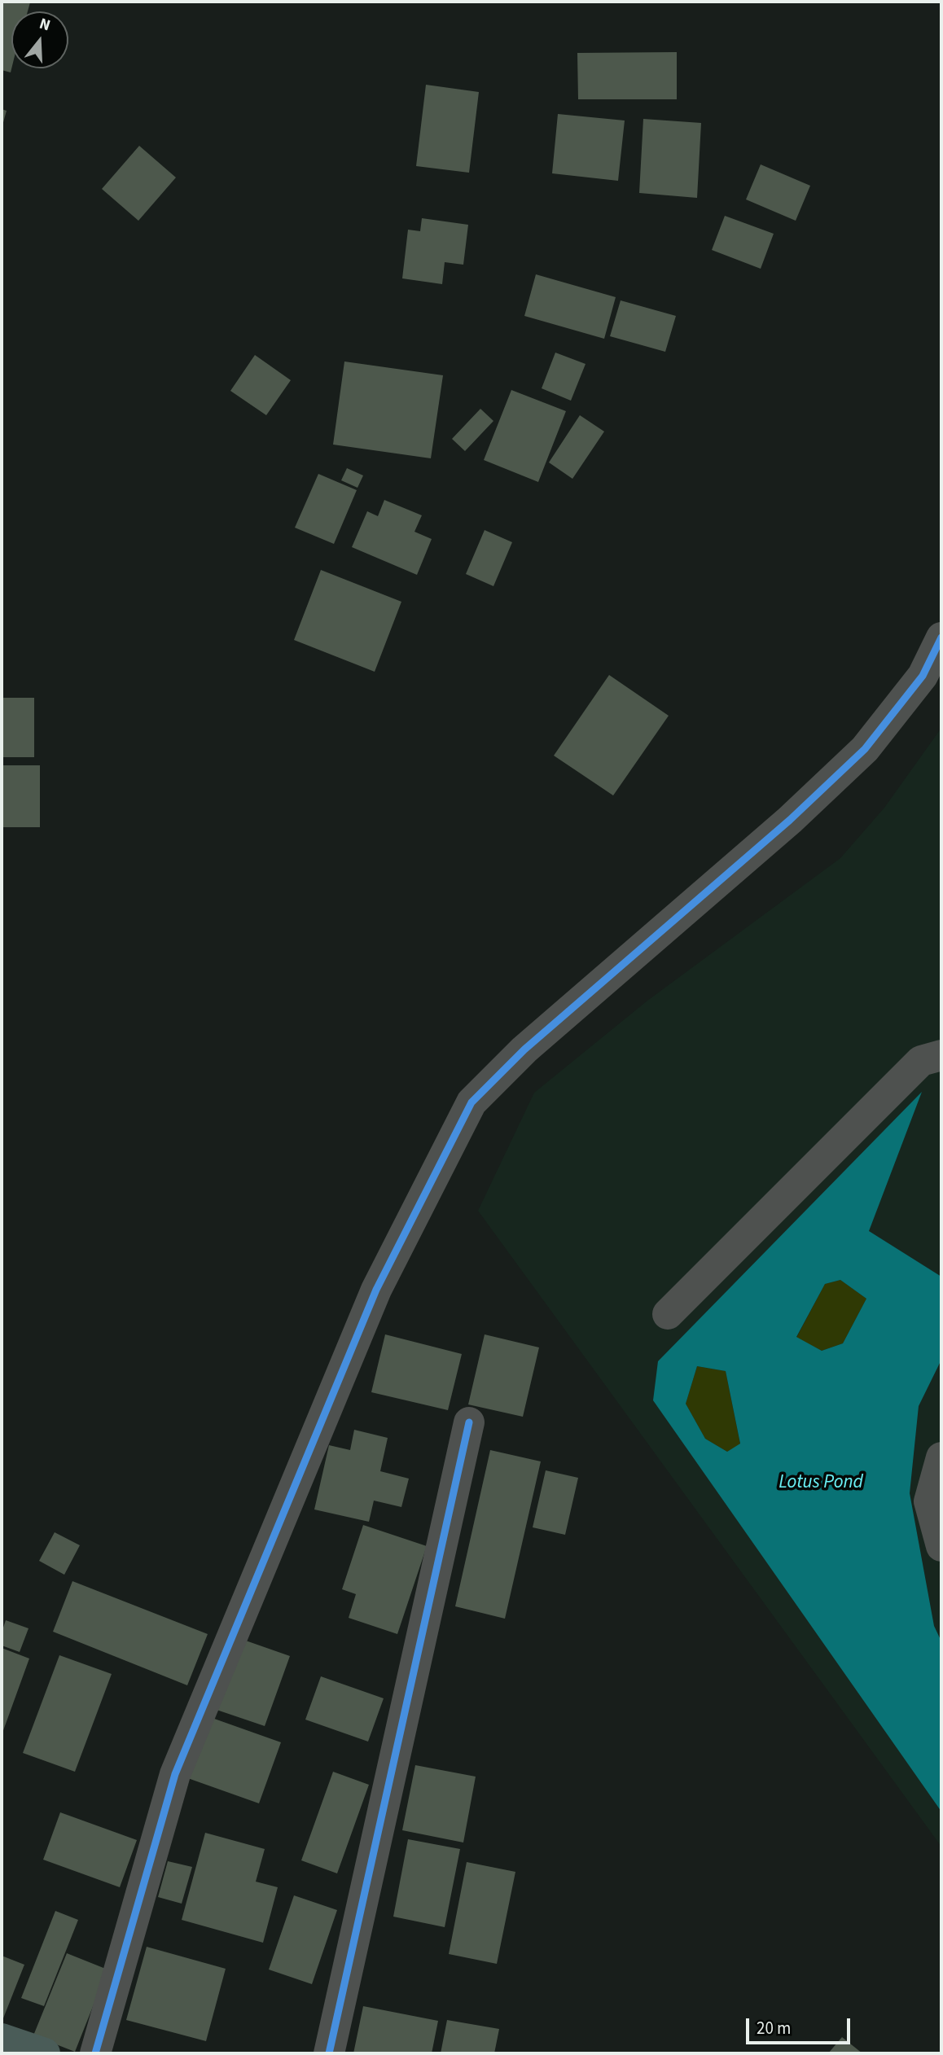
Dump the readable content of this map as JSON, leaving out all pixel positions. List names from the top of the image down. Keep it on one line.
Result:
{"water":["Lotus Pond"],"scale_bar":"20 m","north":"top"}
